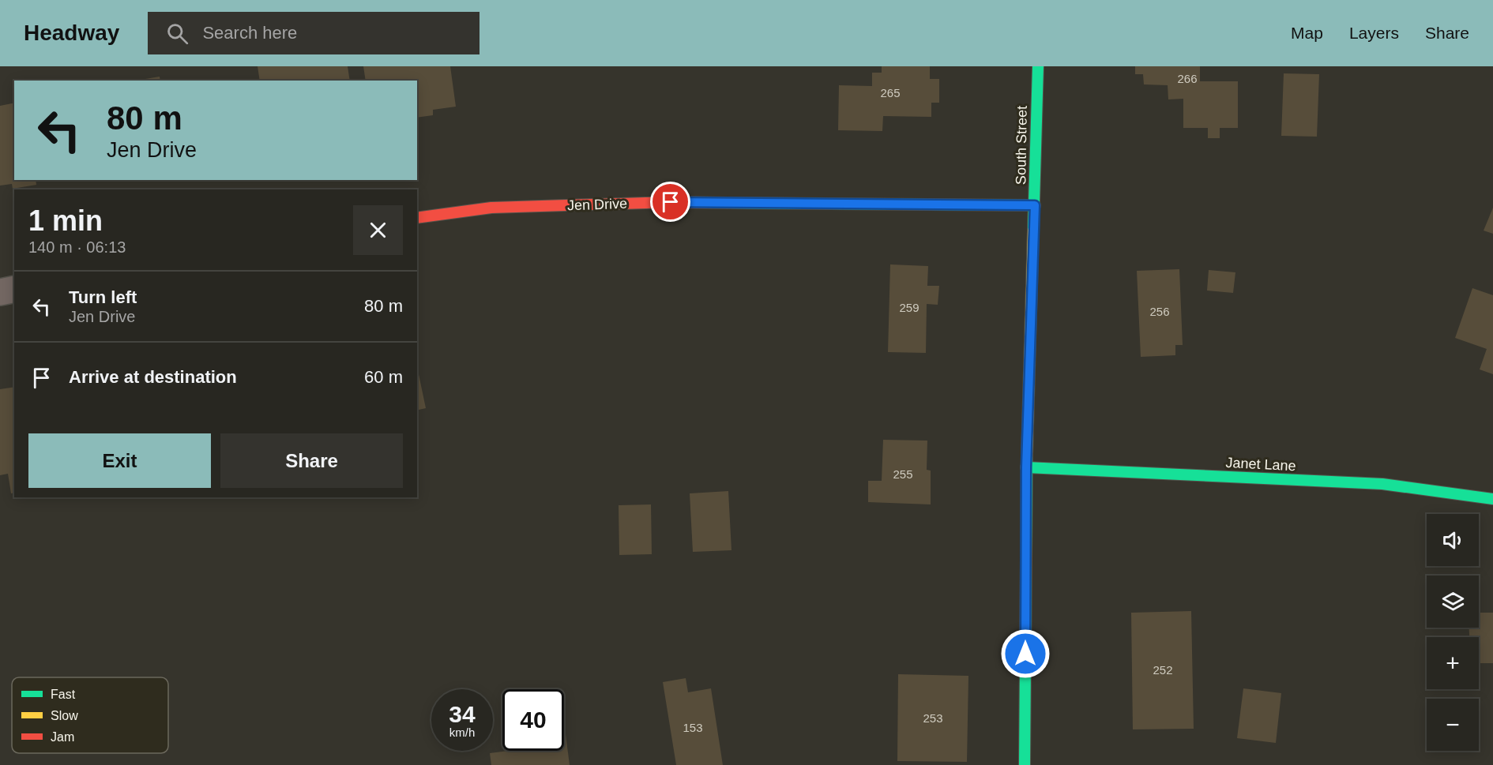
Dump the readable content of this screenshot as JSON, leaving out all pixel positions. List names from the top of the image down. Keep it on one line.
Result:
{"streets":{"street":["South Street","Jen Drive","Janet Lane"]},"crossings":[["South Street","Jen Drive"],["South Street","Janet Lane"]],"house_numbers":["266","265","259","256","255","252","253","153"],"legend":["Fast","Slow","Jam"],"page":{"header":"Headway","search":"Search here","nav":["Map","Layers","Share"],"turn":["80 m","Jen Drive"],"heading":["1 min","140 m · 06:13"],"list":[{"name":"Turn left","note":"Jen Drive","value":"80 m"},{"name":"Arrive at destination","value":"60 m"}],"buttons":["Exit","Share"],"map_buttons":["+","−"],"speed":"34 km/h","limit":"40"}}
